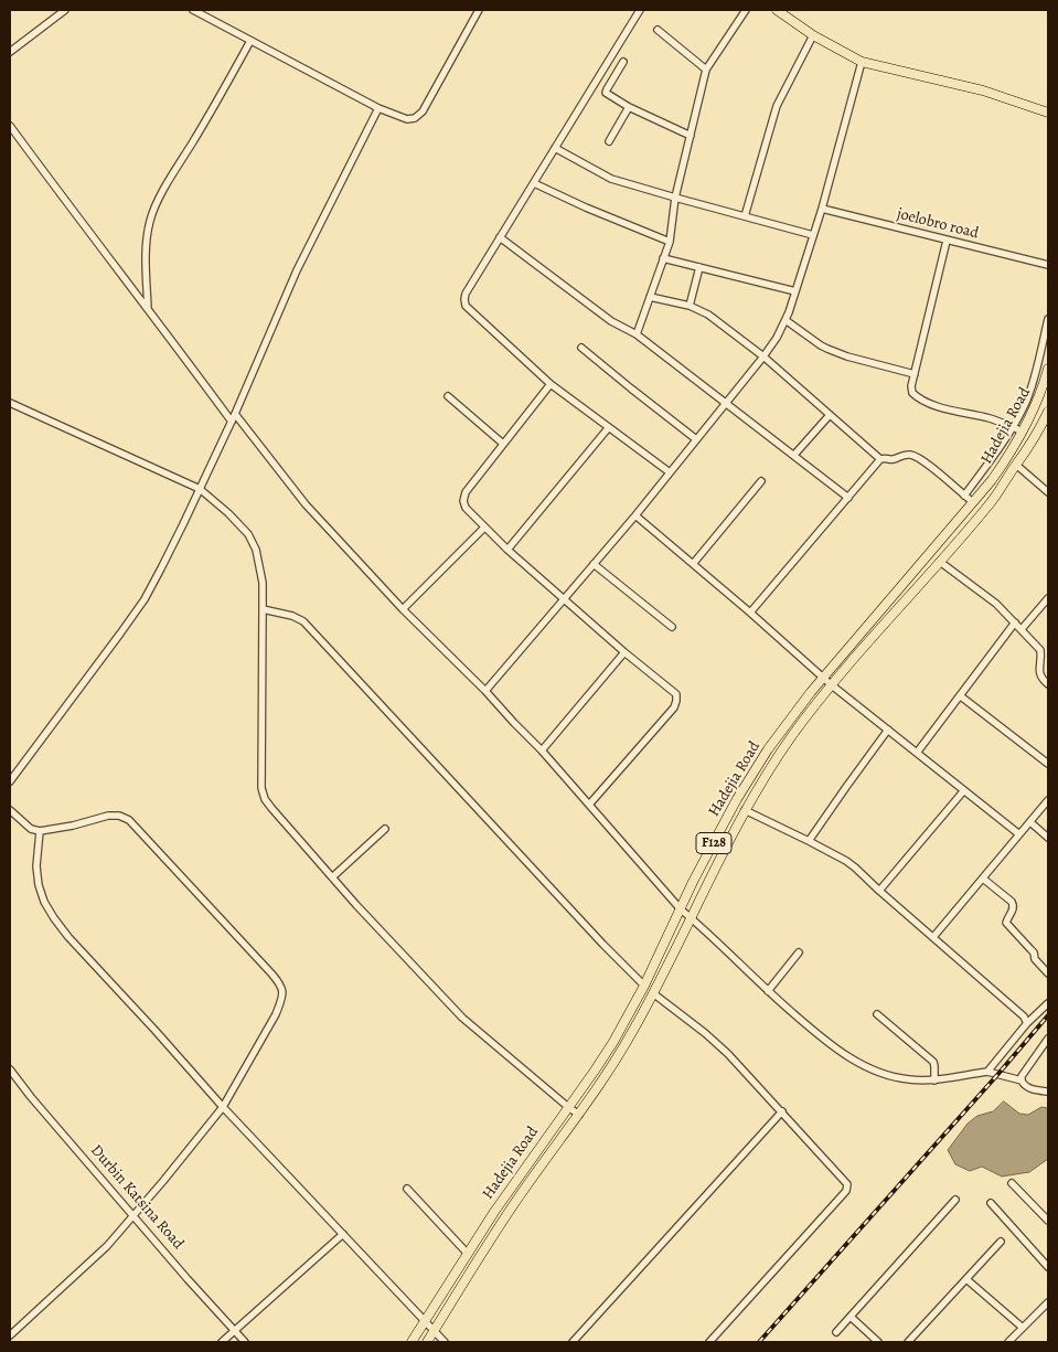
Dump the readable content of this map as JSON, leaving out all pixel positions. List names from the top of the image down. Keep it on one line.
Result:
{"streets":{"main road":["Hadejia Road","F128"],"street":["joelobro road","Durbin Katsina Road"]}}
